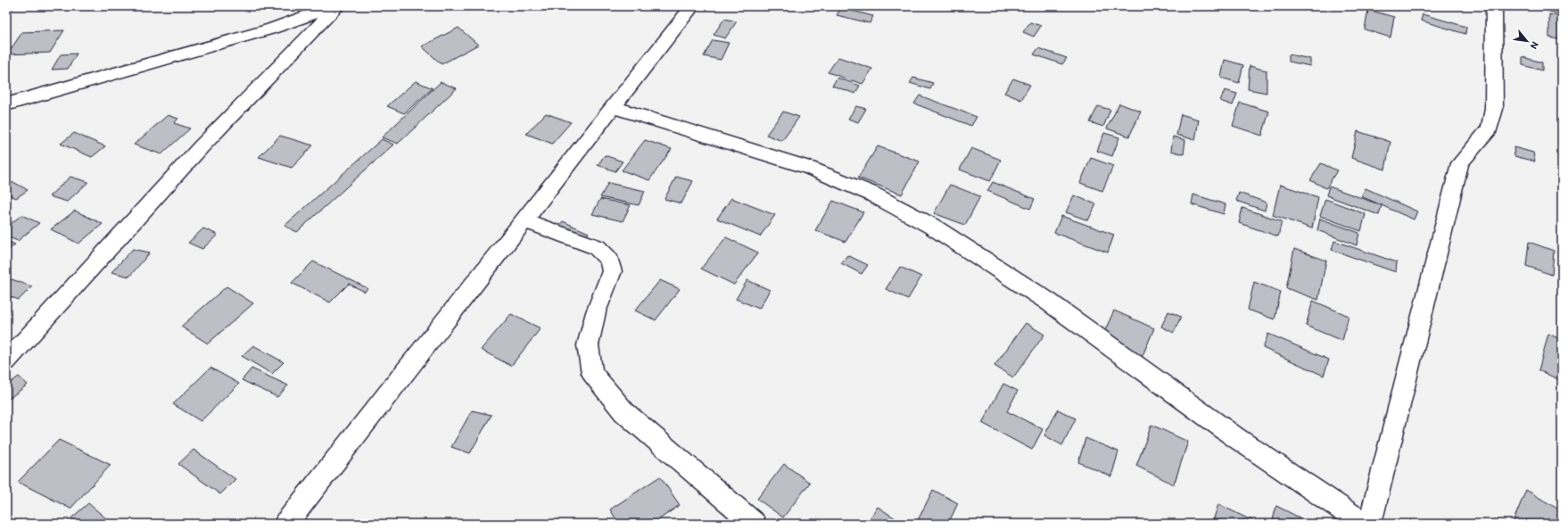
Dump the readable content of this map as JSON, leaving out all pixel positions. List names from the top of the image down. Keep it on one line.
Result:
{"north":"bottom right"}
